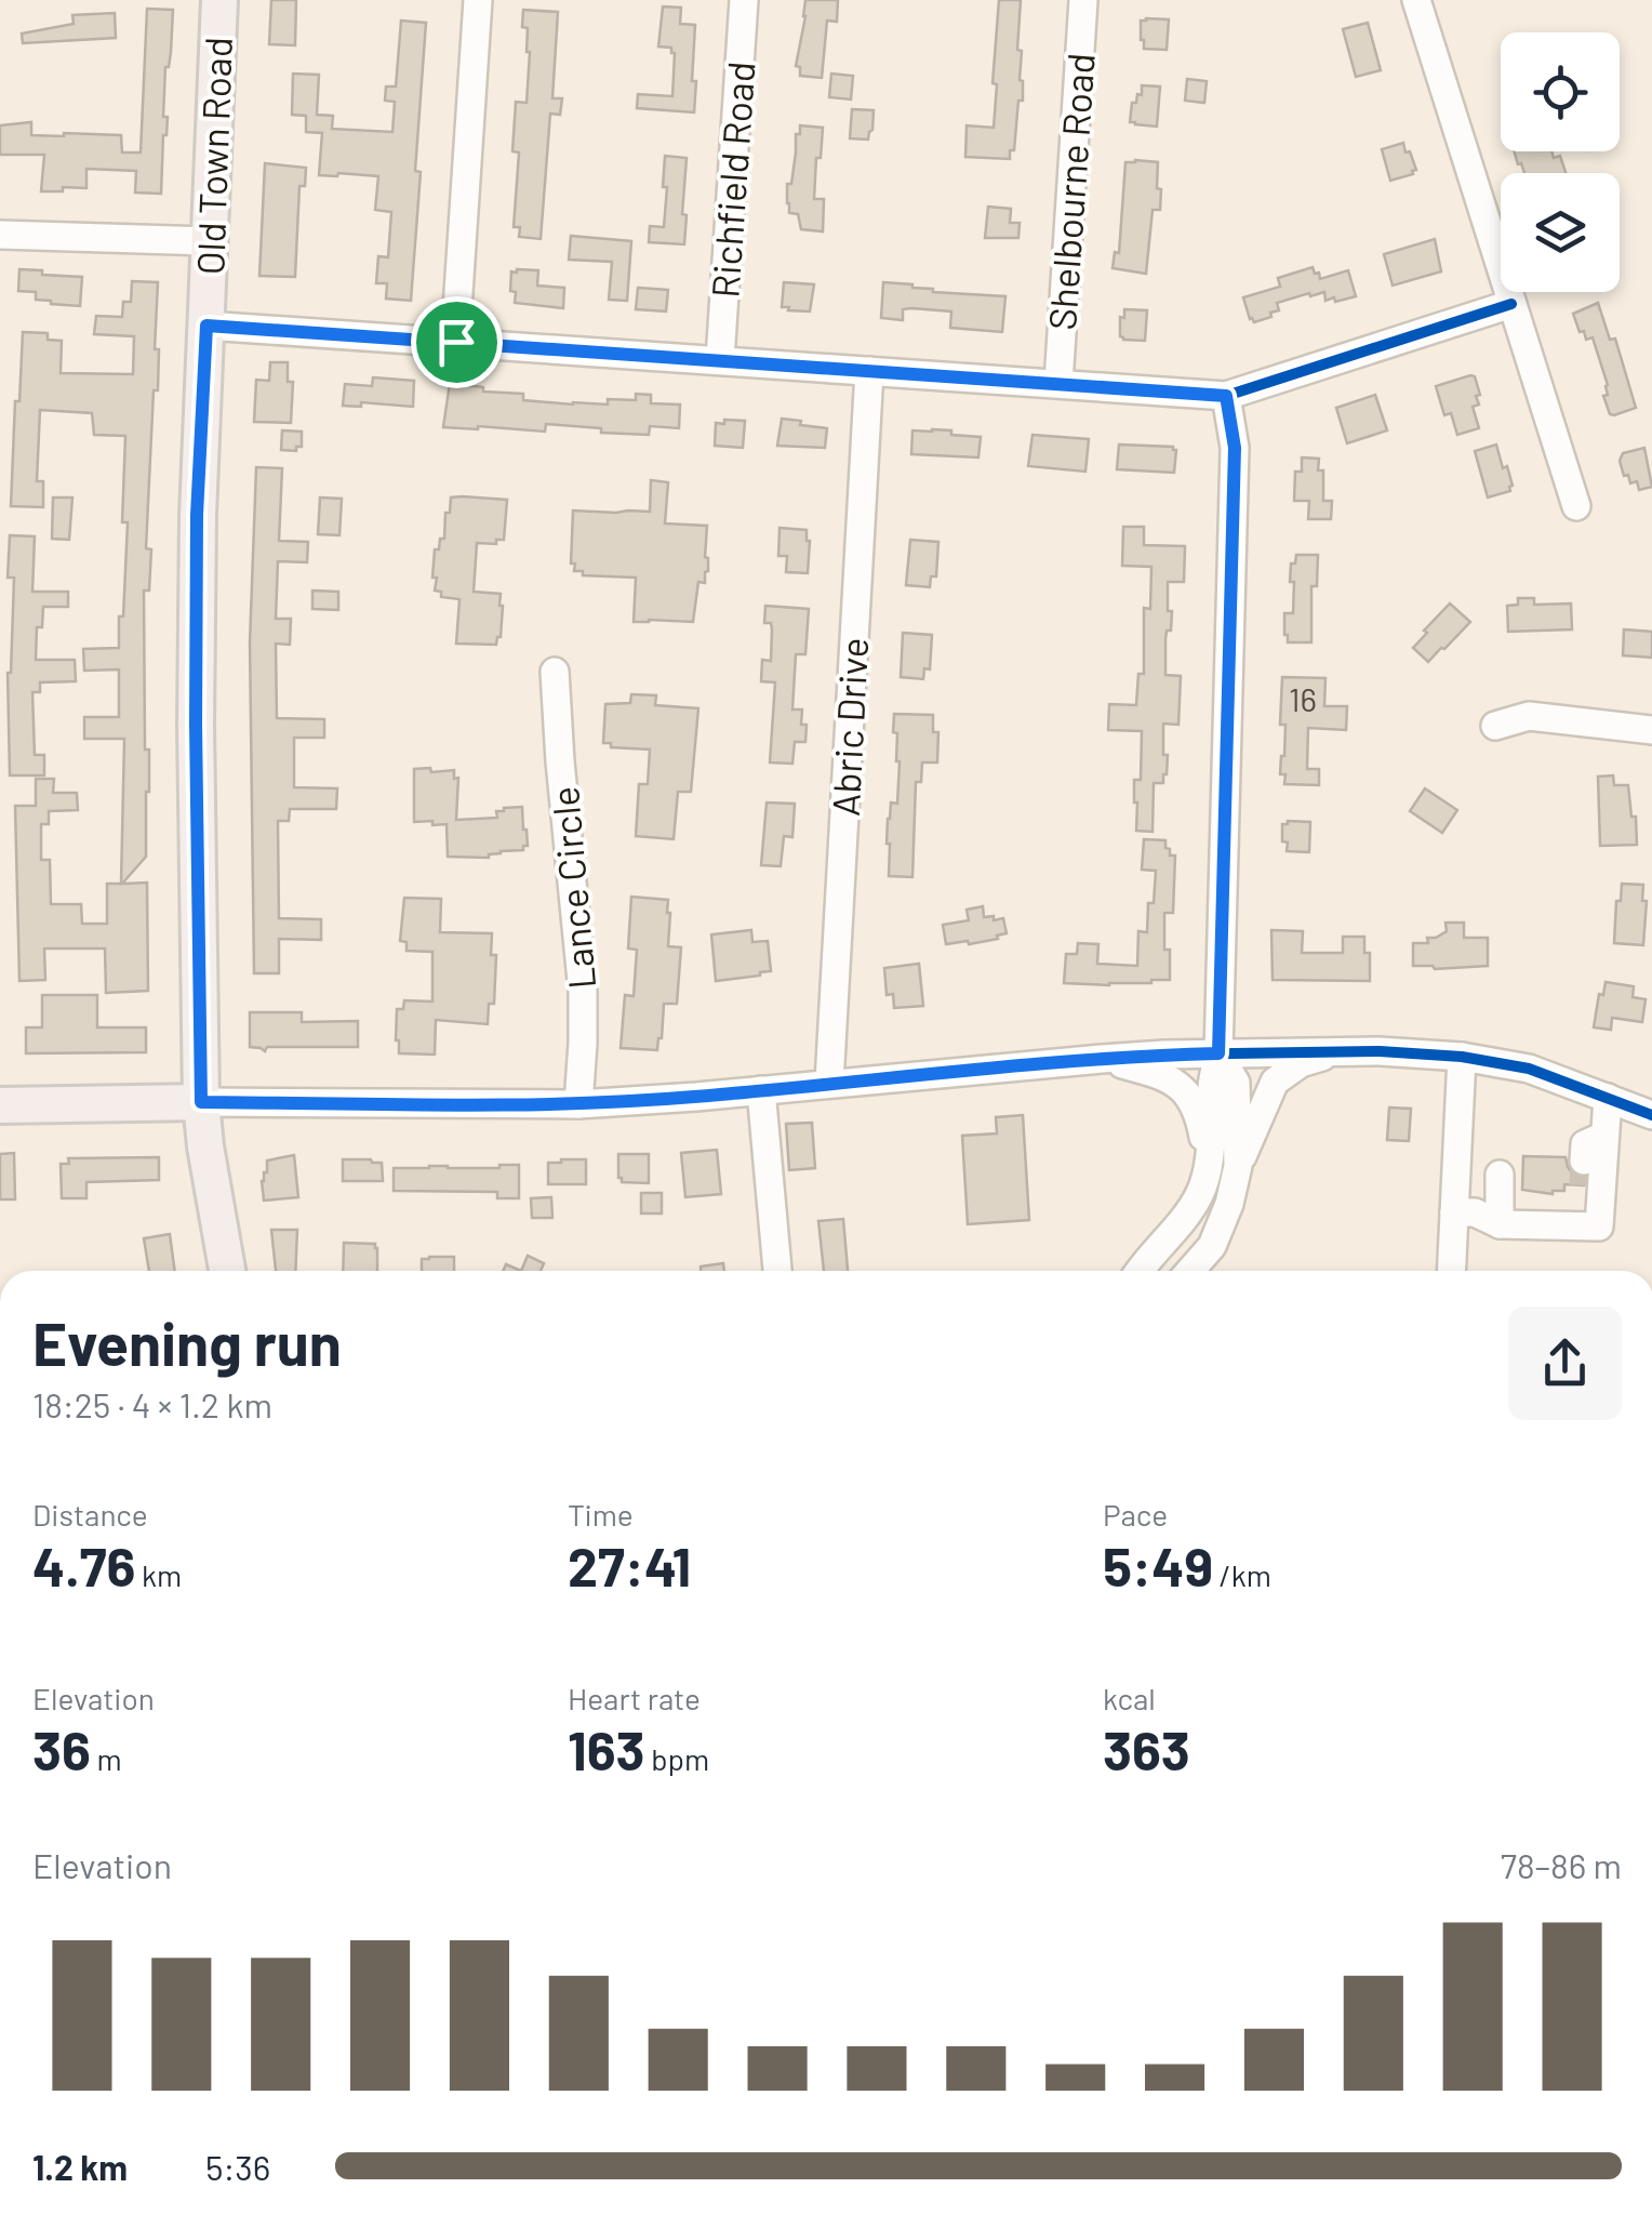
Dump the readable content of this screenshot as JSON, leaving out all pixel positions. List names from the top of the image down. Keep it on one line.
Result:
{"streets":{"main road":["Old Town Road"],"street":["Richfield Road","Shelbourne Road","Abric Drive","Lance Circle"]},"house_numbers":["16"],"page":{"heading":["Evening run","18:25 · 4 × 1.2 km"],"stats":[["Distance","4.76 km"],["Time","27:41"],["Pace","5:49 /km"],["Elevation","36 m"],["Heart rate","163 bpm"],["kcal","363"]],"chart":["Elevation","78–86 m"],"list":[{"name":"1.2 km","note":"5:36"}]}}
